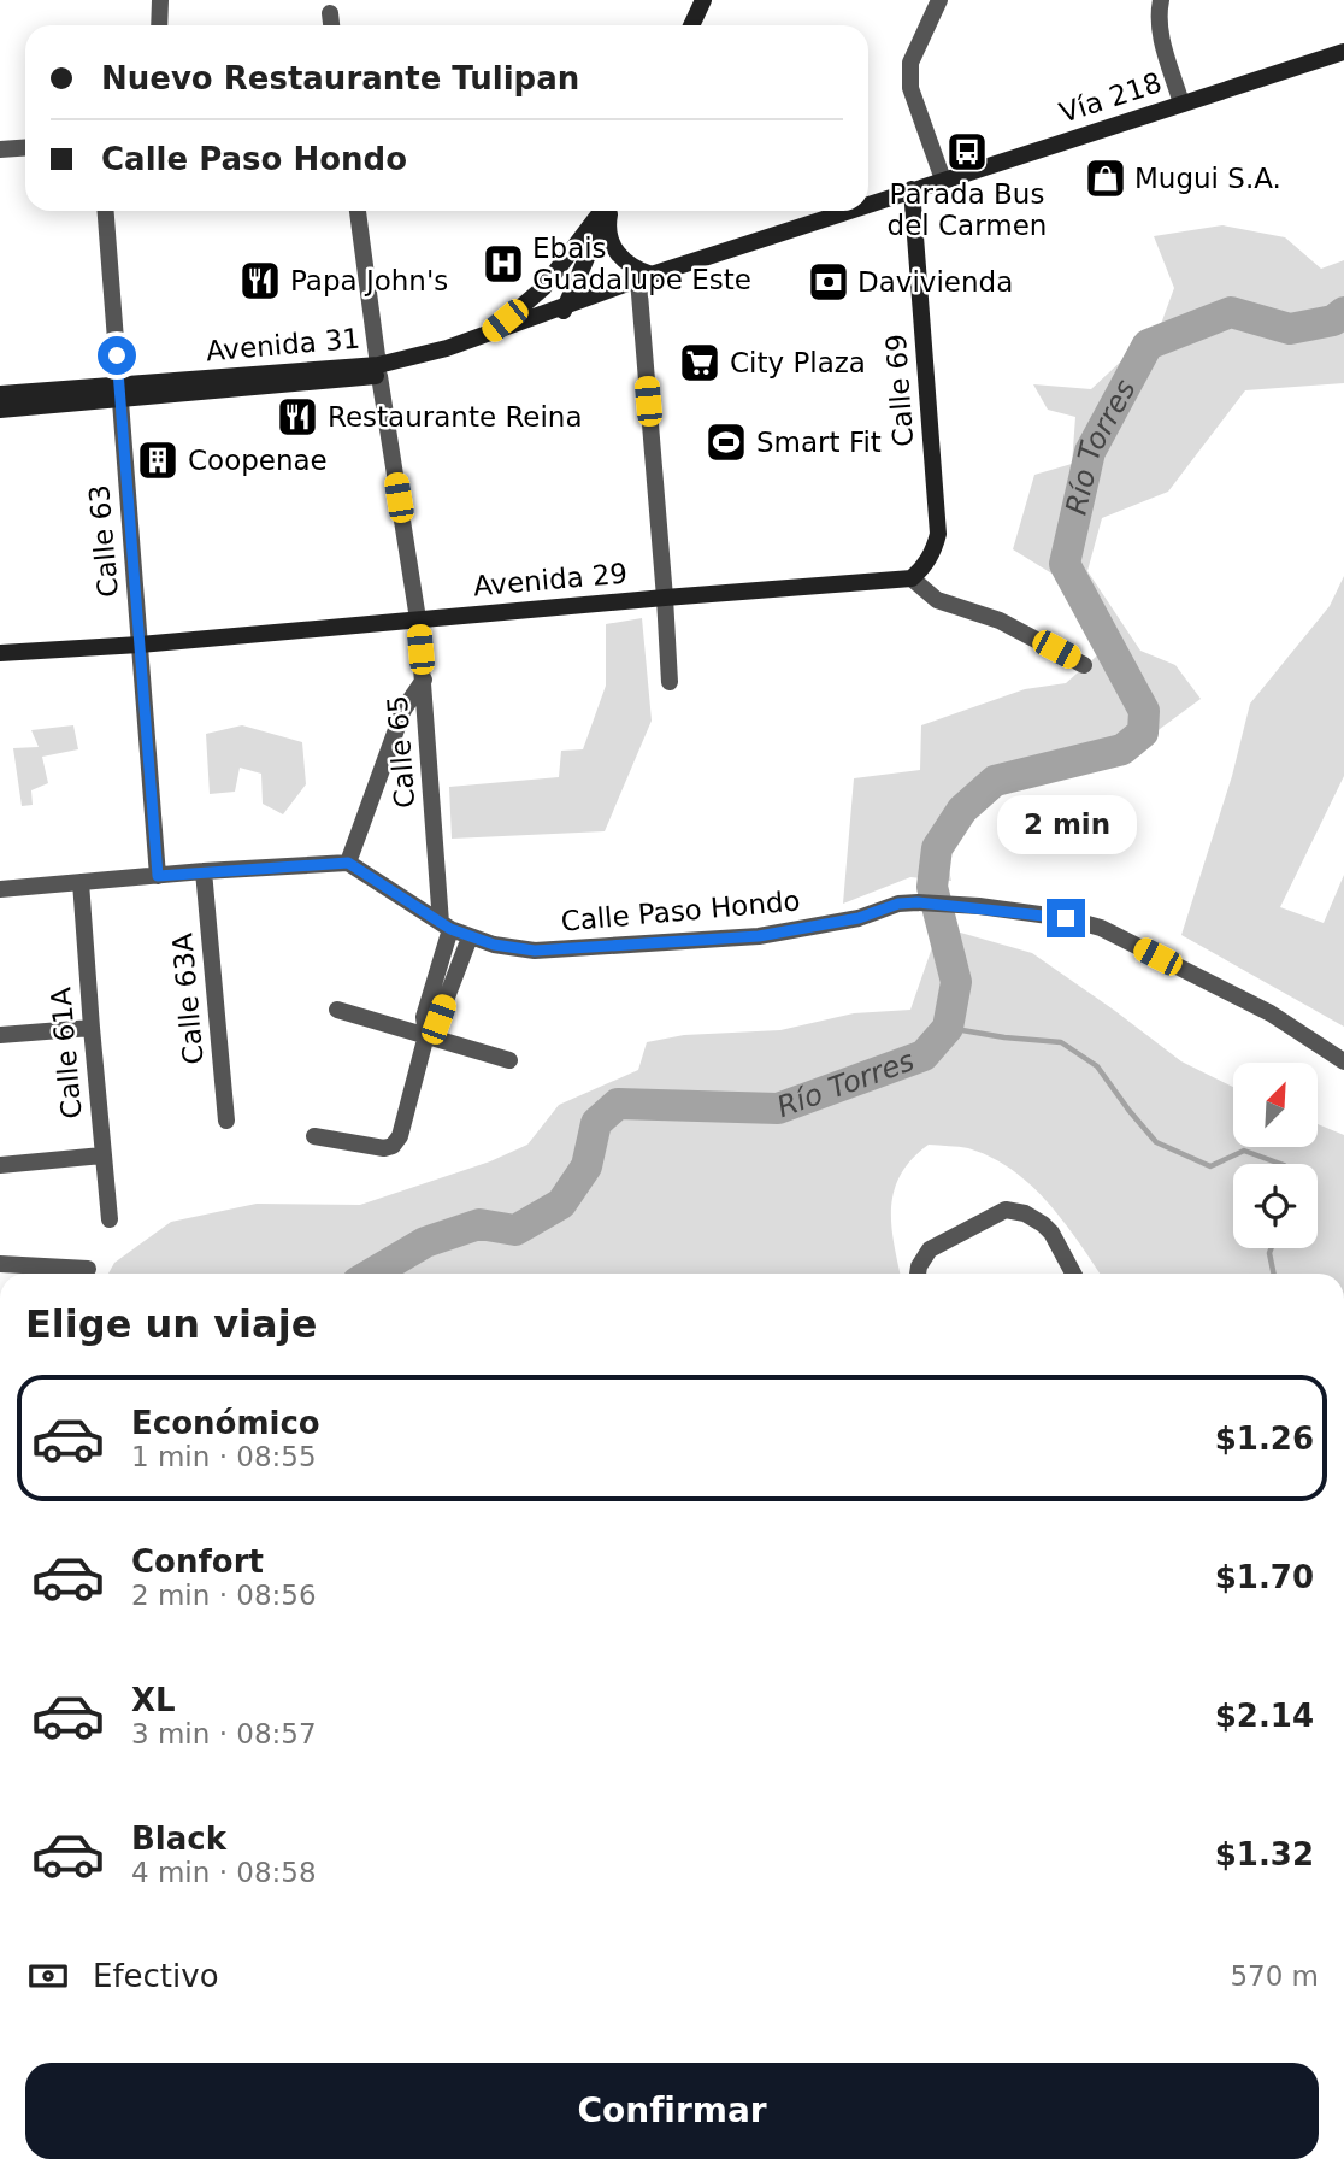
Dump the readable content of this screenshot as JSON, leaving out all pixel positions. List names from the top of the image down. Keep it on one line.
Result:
{"streets":{"main road":["Vía 218","Avenida 31","Calle 69","Avenida 29"],"street":["Calle 63","Calle 65","Calle Paso Hondo","Calle 63A","Calle 61A"]},"crossings":[["Vía 218","Avenida 31"],["Vía 218","Calle 69"],["Avenida 31","Calle 63"],["Avenida 31","Calle 65"],["Calle 69","Avenida 29"],["Calle 63","Avenida 29"],["Avenida 29","Calle 65"],["Calle 65","Calle Paso Hondo"]],"water":["Río Torres"],"places":{"bus stop":["Parada Bus del Carmen"],"shop":["Mugui S.A."],"hospital":["Ebais Guadalupe Este"],"restaurant":["Papa John's","Restaurante Reina"],"bank":["Davivienda"],"supermarket":["City Plaza"],"sports":["Smart Fit"],"building":["Coopenae"]},"north":"top right","page":{"banner":["Nuevo Restaurante Tulipan","Calle Paso Hondo"],"bubble":"2 min","heading":"Elige un viaje","list":[{"name":"Económico","note":"1 min · 08:55","value":"$1.26"},{"name":"Confort","note":"2 min · 08:56","value":"$1.70"},{"name":"XL","note":"3 min · 08:57","value":"$2.14"},{"name":"Black","note":"4 min · 08:58","value":"$1.32"}],"pay":["Efectivo","570 m"],"buttons":"Confirmar"}}
